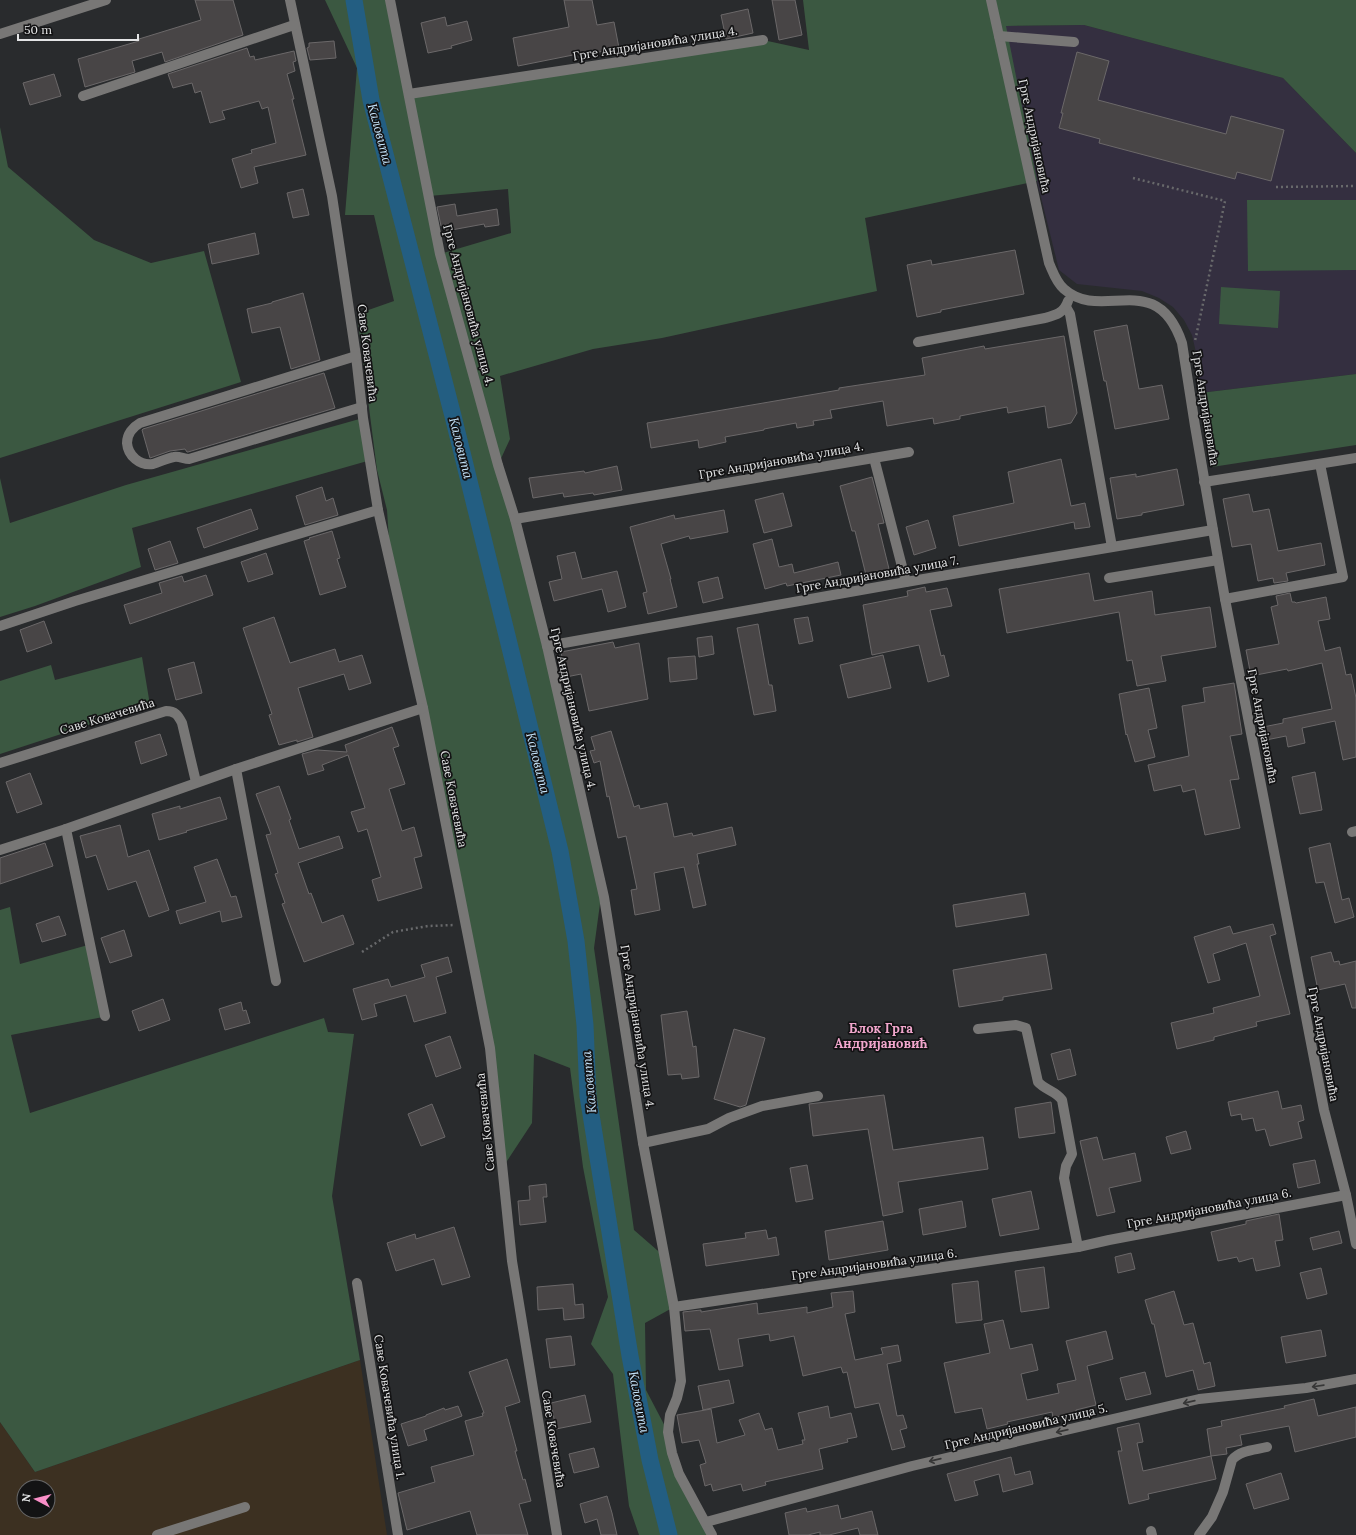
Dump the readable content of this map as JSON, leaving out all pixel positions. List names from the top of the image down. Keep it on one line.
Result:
{"streets":{"street":["Грге Андријановића улица 4.","Грге Андријановића","Саве Ковачевића","Грге Андријановића улица 7.","Грге Андријановића улица 6.","Саве Ковачевића улица 1.","Грге Андријановића улица 5."]},"crossings":[["Грге Андријановића улица 4.","Грге Андријановића улица 7."],["Грге Андријановића улица 4.","Грге Андријановића улица 6."],["Грге Андријановића улица 4.","Грге Андријановића улица 5."],["Грге Андријановића","Грге Андријановића улица 7."],["Грге Андријановића","Грге Андријановића улица 6."]],"one_way":["Грге Андријановића улица 5."],"districts":["Блок Грга Андријановић"],"water":["Каловита"],"scale_bar":"50 m","north":"left"}
